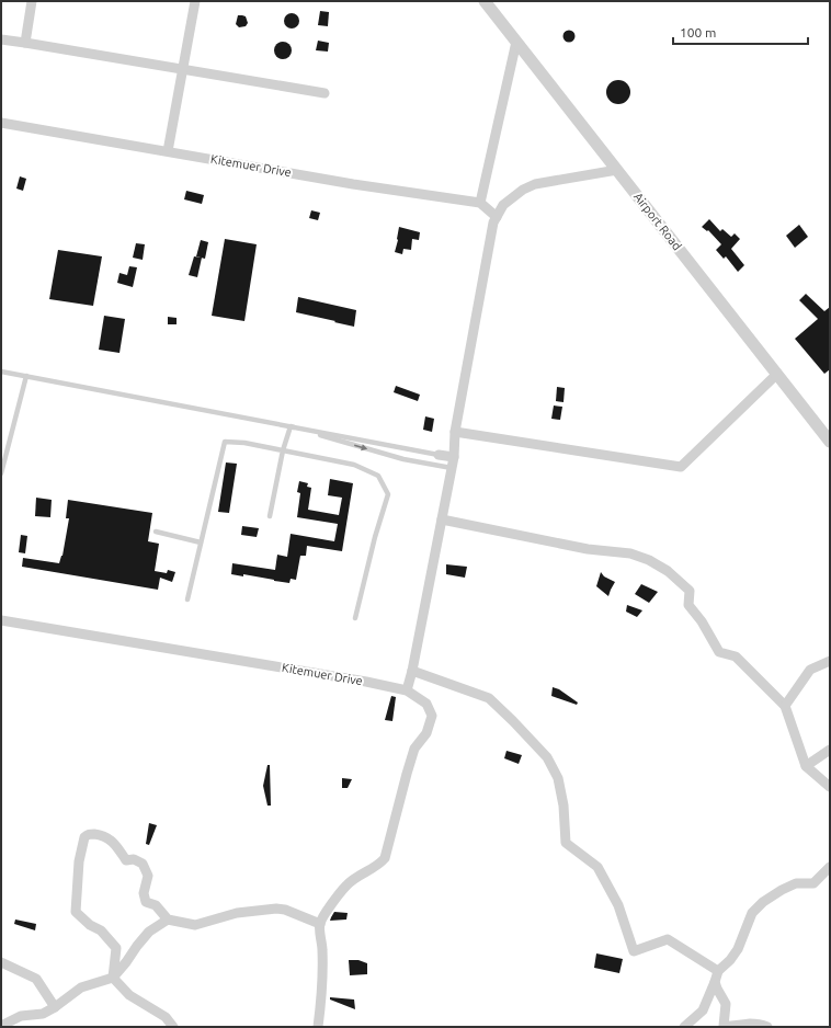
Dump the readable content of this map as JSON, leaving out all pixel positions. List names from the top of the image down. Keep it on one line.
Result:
{"streets":{"street":["Kitemuer Drive","Airport Road"]},"scale_bar":"100 m"}
